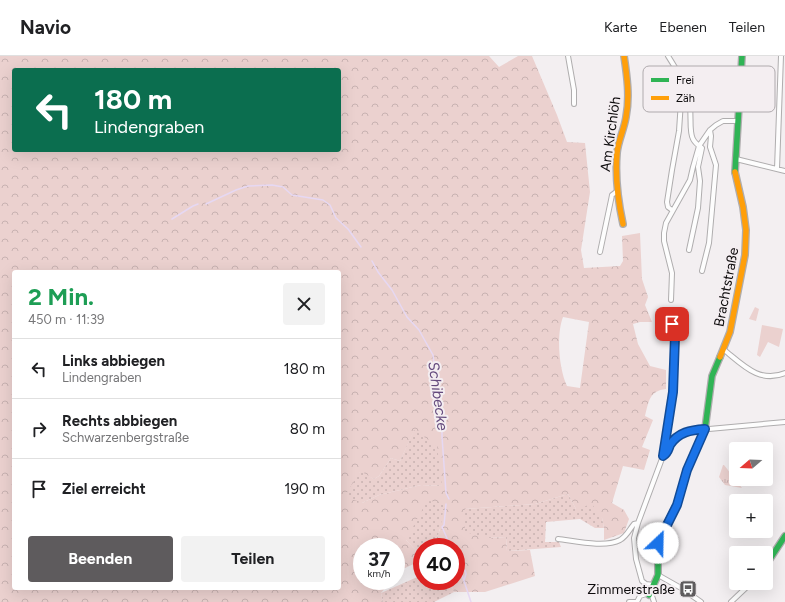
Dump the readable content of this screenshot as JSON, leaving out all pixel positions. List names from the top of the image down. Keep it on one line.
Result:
{"streets":{"street":["Am Kirchlöh","Brachtstraße"]},"water":["Schibecke"],"places":{"bus stop":["Zimmerstraße"]},"legend":["Frei","Zäh"],"north":"left","page":{"header":"Navio","nav":["Karte","Ebenen","Teilen"],"turn":["180 m","Lindengraben"],"heading":["2 Min.","450 m · 11:39"],"list":[{"name":"Links abbiegen","note":"Lindengraben","value":"180 m"},{"name":"Rechts abbiegen","note":"Schwarzenbergstraße","value":"80 m"},{"name":"Ziel erreicht","value":"190 m"}],"map_buttons":["+","−"],"buttons":["Beenden","Teilen"],"speed":"37 km/h","limit":"40"}}
